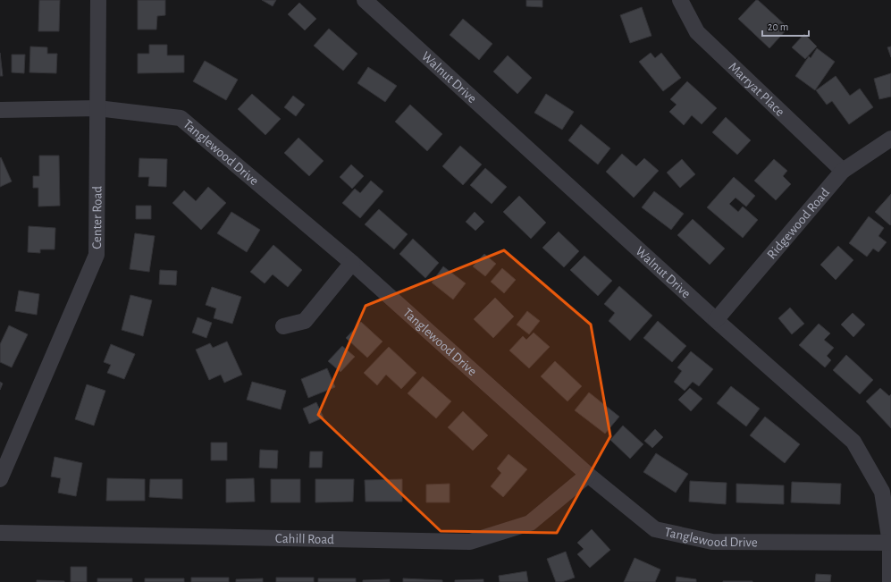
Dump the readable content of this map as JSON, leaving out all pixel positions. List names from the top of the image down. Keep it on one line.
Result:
{"streets":{"street":["Walnut Drive","Marryat Place","Tanglewood Drive","Center Road","Ridgewood Road","Cahill Road"]},"crossings":[["Walnut Drive","Tanglewood Drive"],["Walnut Drive","Ridgewood Road"],["Marryat Place","Ridgewood Road"],["Tanglewood Drive","Center Road"],["Tanglewood Drive","Cahill Road"]],"scale_bar":"20 m"}
